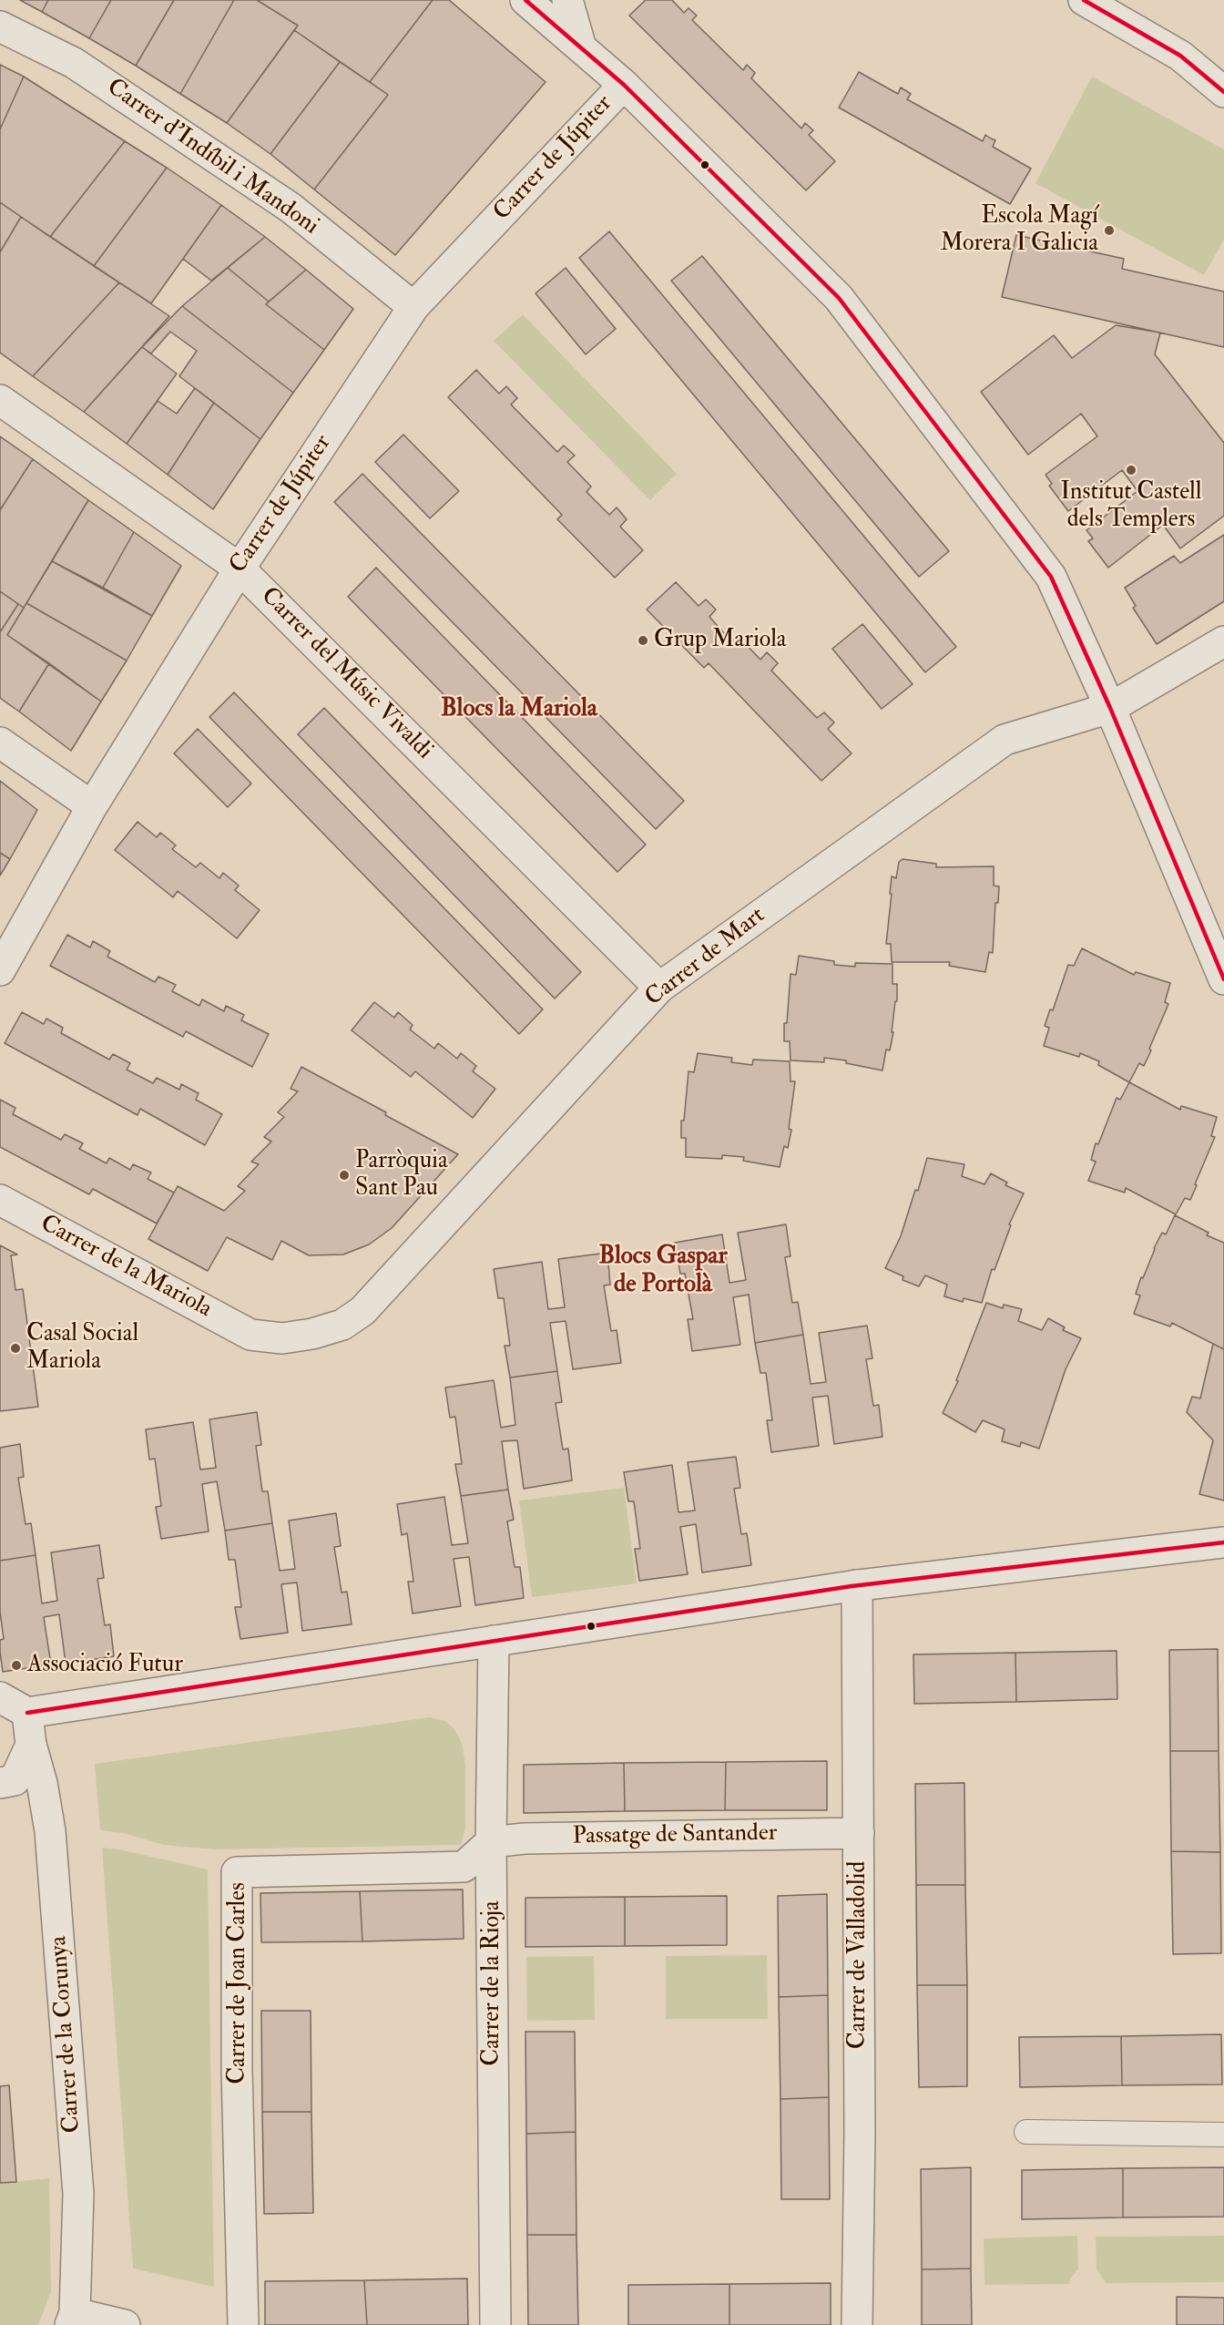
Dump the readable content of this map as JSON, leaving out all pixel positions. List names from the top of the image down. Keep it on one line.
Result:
{"streets":{"street":["Carrer d'Indíbil i Mandoni","Carrer de Júpiter","Carrer del Músic Vivaldi","Carrer de Mart","Carrer de la Mariola","Passatge de Santander","Carrer de Valladolid","Carrer de Joan Carles","Carrer de la Rioja","Carrer de la Corunya"]},"crossings":[["Carrer d'Indíbil i Mandoni","Carrer de Júpiter"],["Carrer de Júpiter","Carrer del Músic Vivaldi"],["Carrer del Músic Vivaldi","Carrer de Mart"],["Carrer de Mart","Carrer de la Mariola"],["Passatge de Santander","Carrer de Valladolid"],["Passatge de Santander","Carrer de Joan Carles"],["Passatge de Santander","Carrer de la Rioja"],["Carrer de Joan Carles","Carrer de la Rioja"]],"districts":["Blocs la Mariola","Blocs Gaspar de Portolà"],"places":["Escola Magí Morera I Galicia","Institut Castell dels Templers","Grup Mariola","Parròquia Sant Pau","Casal Social Mariola","Associació Futur"]}
